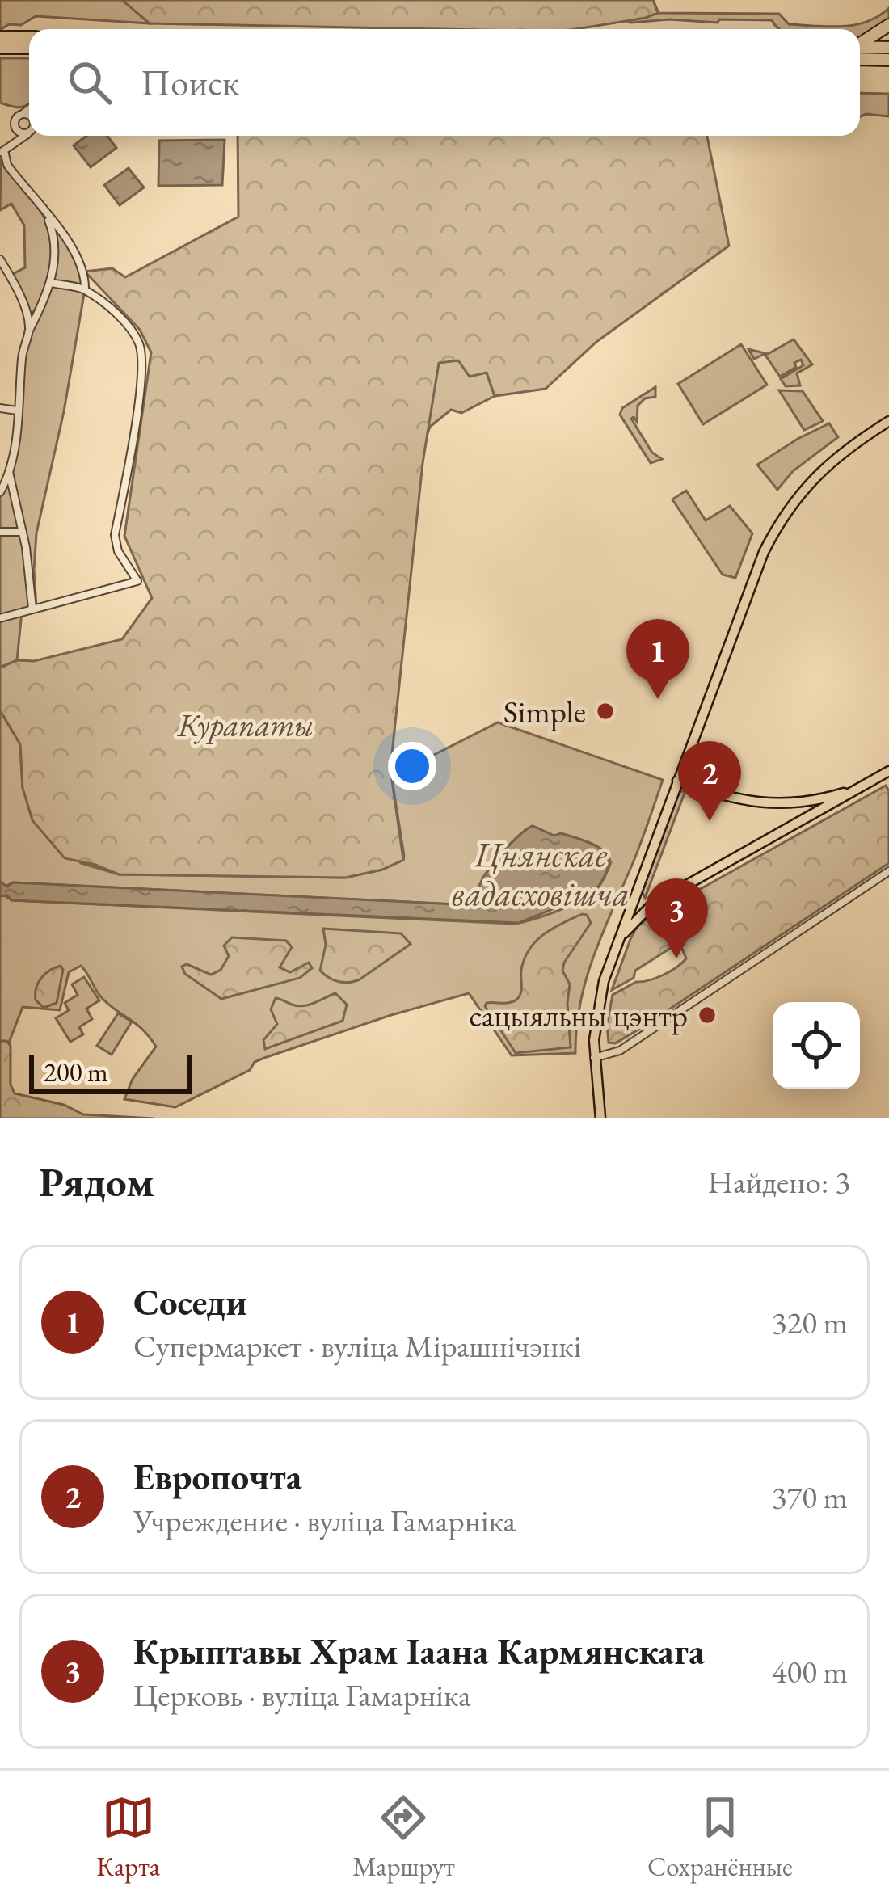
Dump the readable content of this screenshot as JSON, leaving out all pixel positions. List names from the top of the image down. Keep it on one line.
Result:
{"water":["Цнянскае вадасховішча"],"parks":["Курапаты"],"places":["Simple","сацыяльны цэнтр"],"scale_bar":"200 m","page":{"search":"Поиск","pins":["1","2","3"],"scale":"200 m","heading":["Рядом","Найдено: 3"],"list":[{"mark":"1","name":"Соседи","note":"Супермаркет · вуліца Мірашнічэнкі","value":"320 m"},{"mark":"2","name":"Европочта","note":"Учреждение · вуліца Гамарніка","value":"370 m"},{"mark":"3","name":"Крыптавы Храм Іаана Кармянскага","note":"Церковь · вуліца Гамарніка","value":"400 m"}],"nav":["Карта","Маршрут","Сохранённые"]}}
